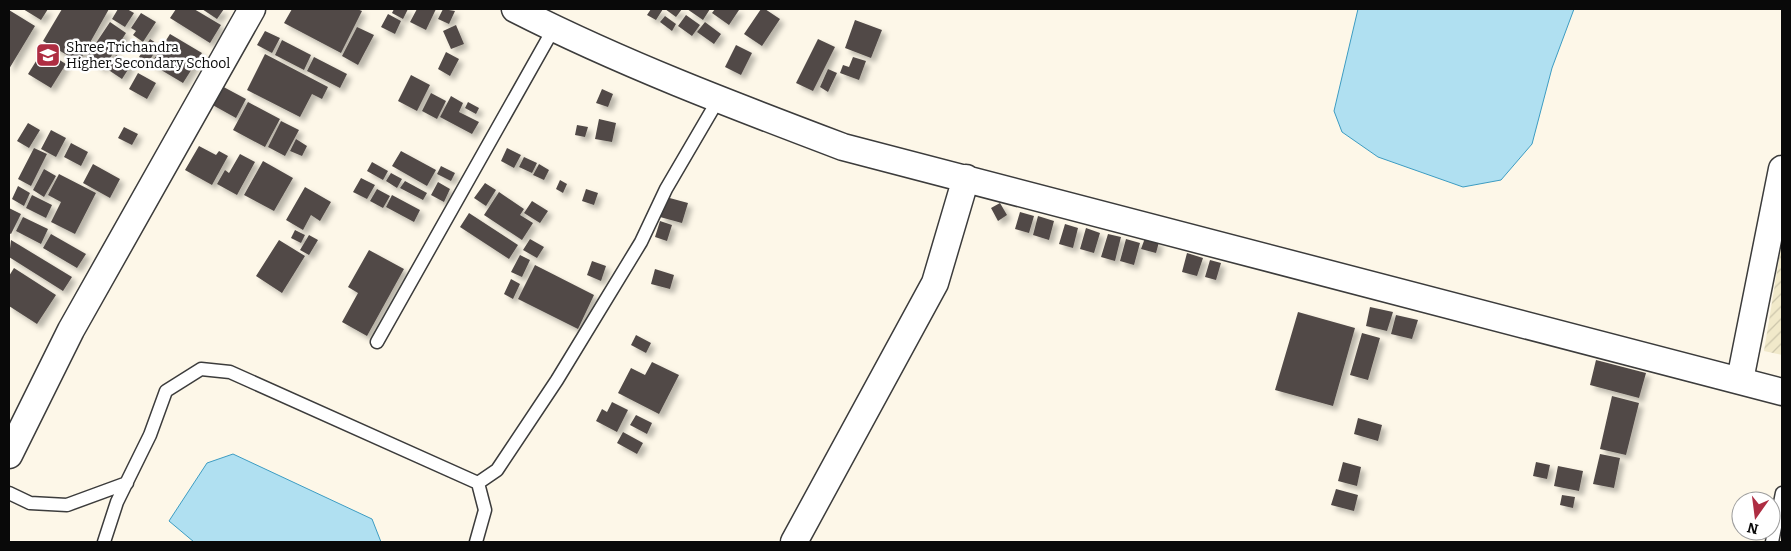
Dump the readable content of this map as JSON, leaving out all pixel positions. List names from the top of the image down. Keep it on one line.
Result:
{"places":{"school or university":["Shree Trichandra Higher Secondary School"]},"north":"bottom"}
